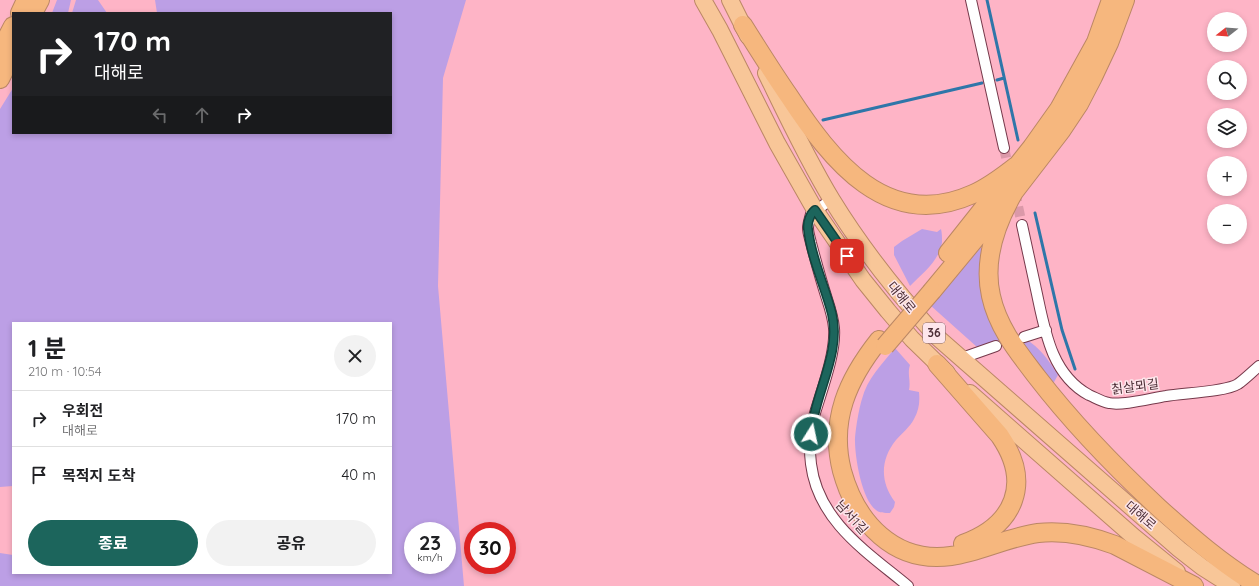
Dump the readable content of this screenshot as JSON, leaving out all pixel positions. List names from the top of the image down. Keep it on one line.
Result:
{"streets":{"highway":["대해로","36"],"street":["칡살뫼길","남서1길"]},"crossings":[["대해로","남서1길"]],"north":"left","page":{"map_buttons":["+","−"],"turn":["170 m","대해로"],"heading":["1 분","210 m · 10:54"],"list":[{"name":"우회전","note":"대해로","value":"170 m"},{"name":"목적지 도착","value":"40 m"}],"buttons":["종료","공유"],"speed":"23 km/h","limit":"30"}}
